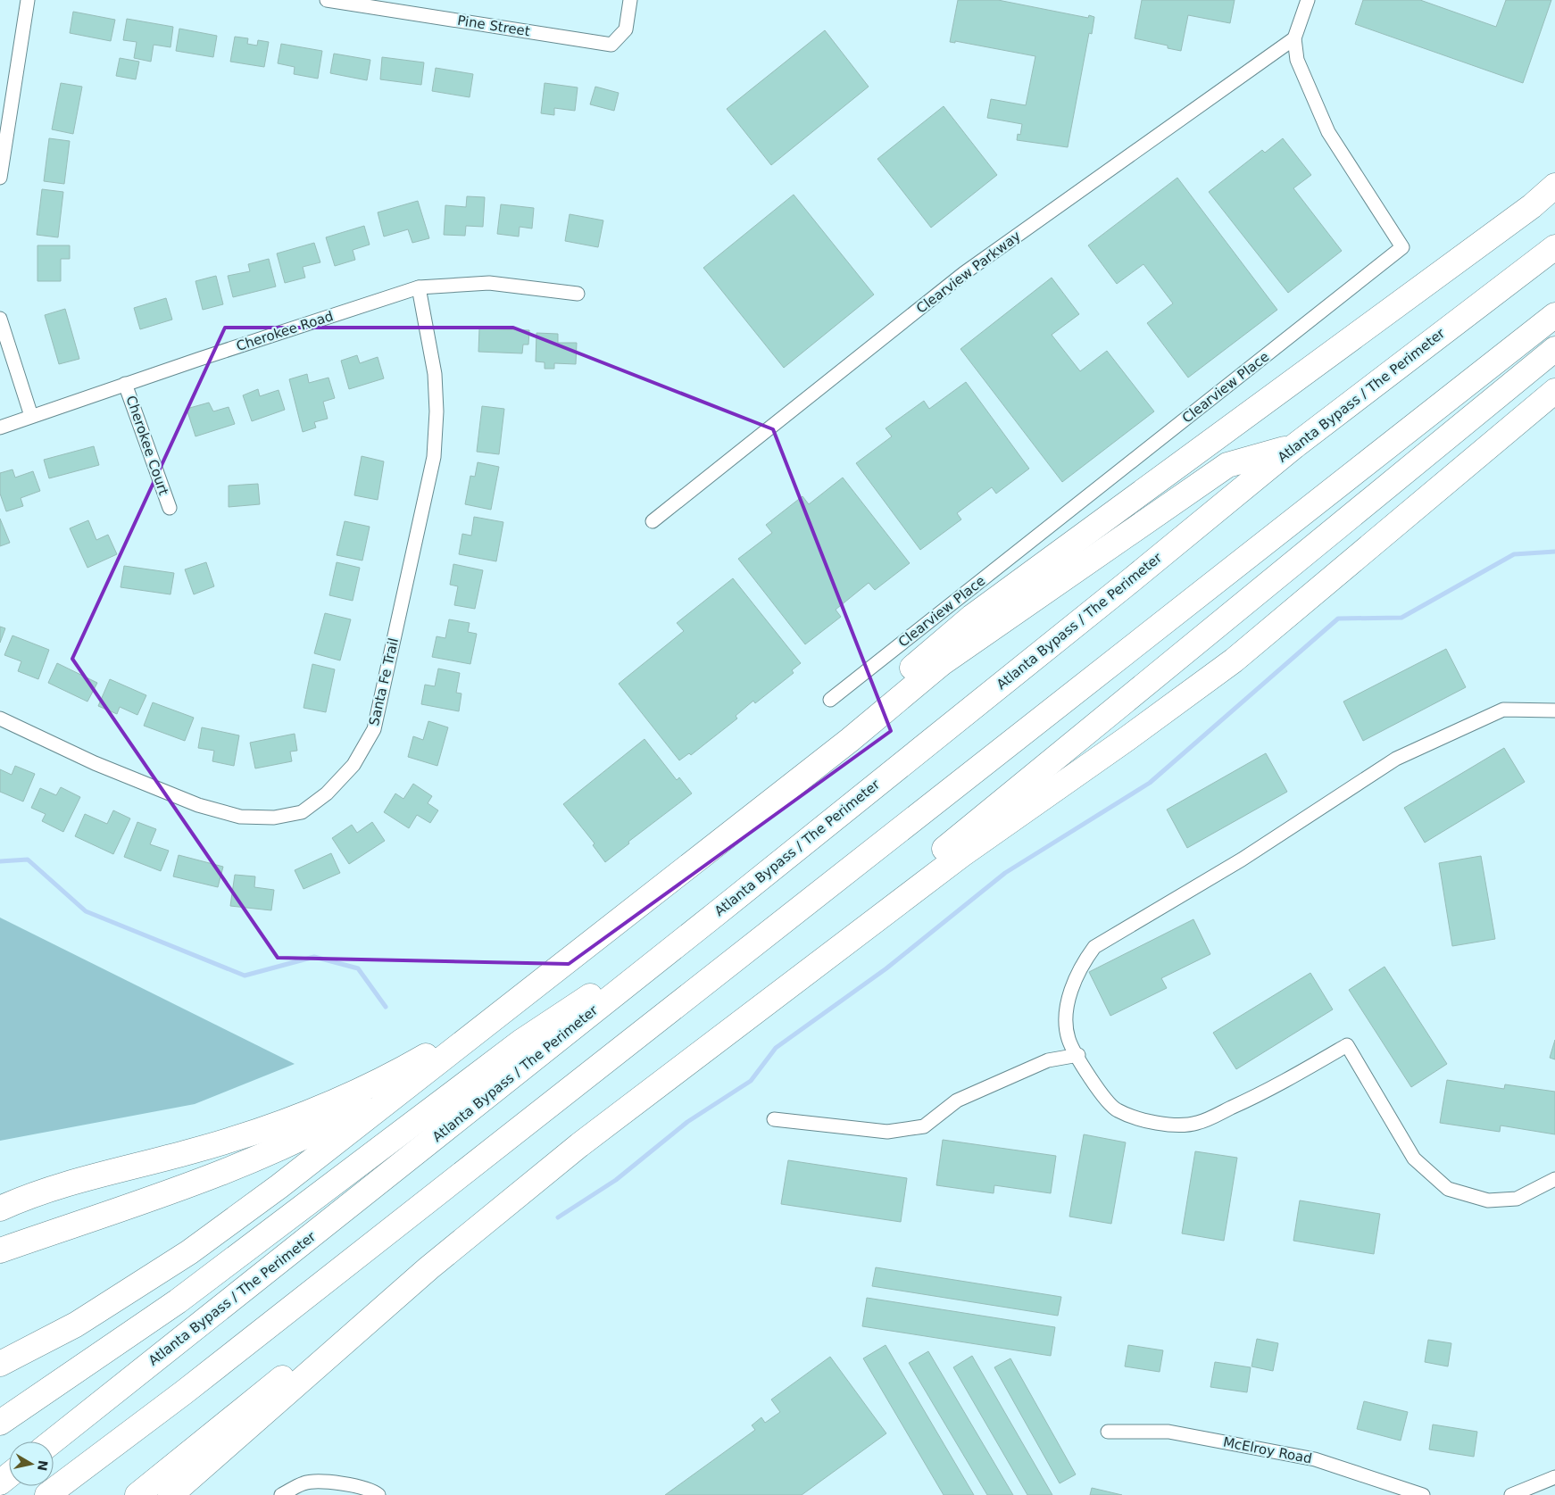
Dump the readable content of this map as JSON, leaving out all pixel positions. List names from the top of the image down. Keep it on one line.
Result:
{"streets":{"highway":["Atlanta Bypass / The Perimeter"],"street":["Pine Street","Clearview Parkway","Cherokee Road","Clearview Place","Cherokee Court","Santa Fe Trail","McElroy Road"]},"crossings":[["Clearview Parkway","Clearview Place"],["Cherokee Road","Cherokee Court"],["Cherokee Road","Santa Fe Trail"]],"north":"right"}
